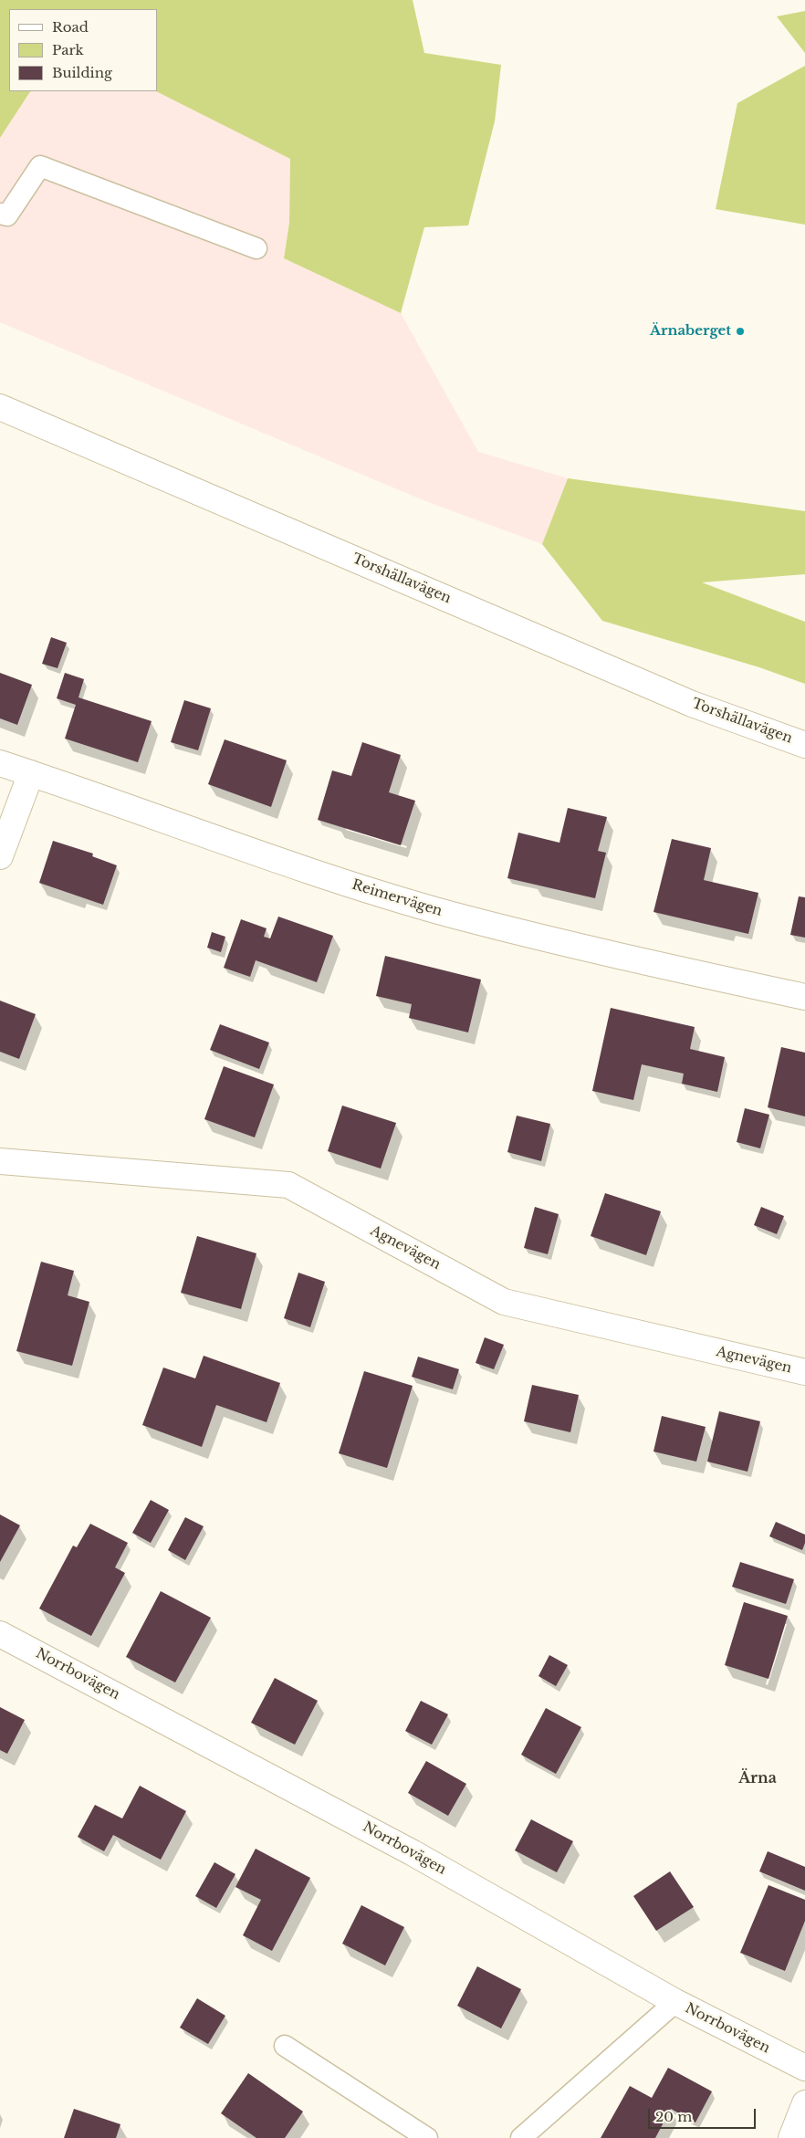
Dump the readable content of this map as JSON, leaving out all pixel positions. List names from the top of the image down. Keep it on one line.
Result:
{"streets":{"street":["Torshällavägen","Reimervägen","Agnevägen","Norrbovägen"]},"districts":["Ärna"],"places":["Ärnaberget"],"legend":["Road","Park","Building"],"scale_bar":"20 m"}
